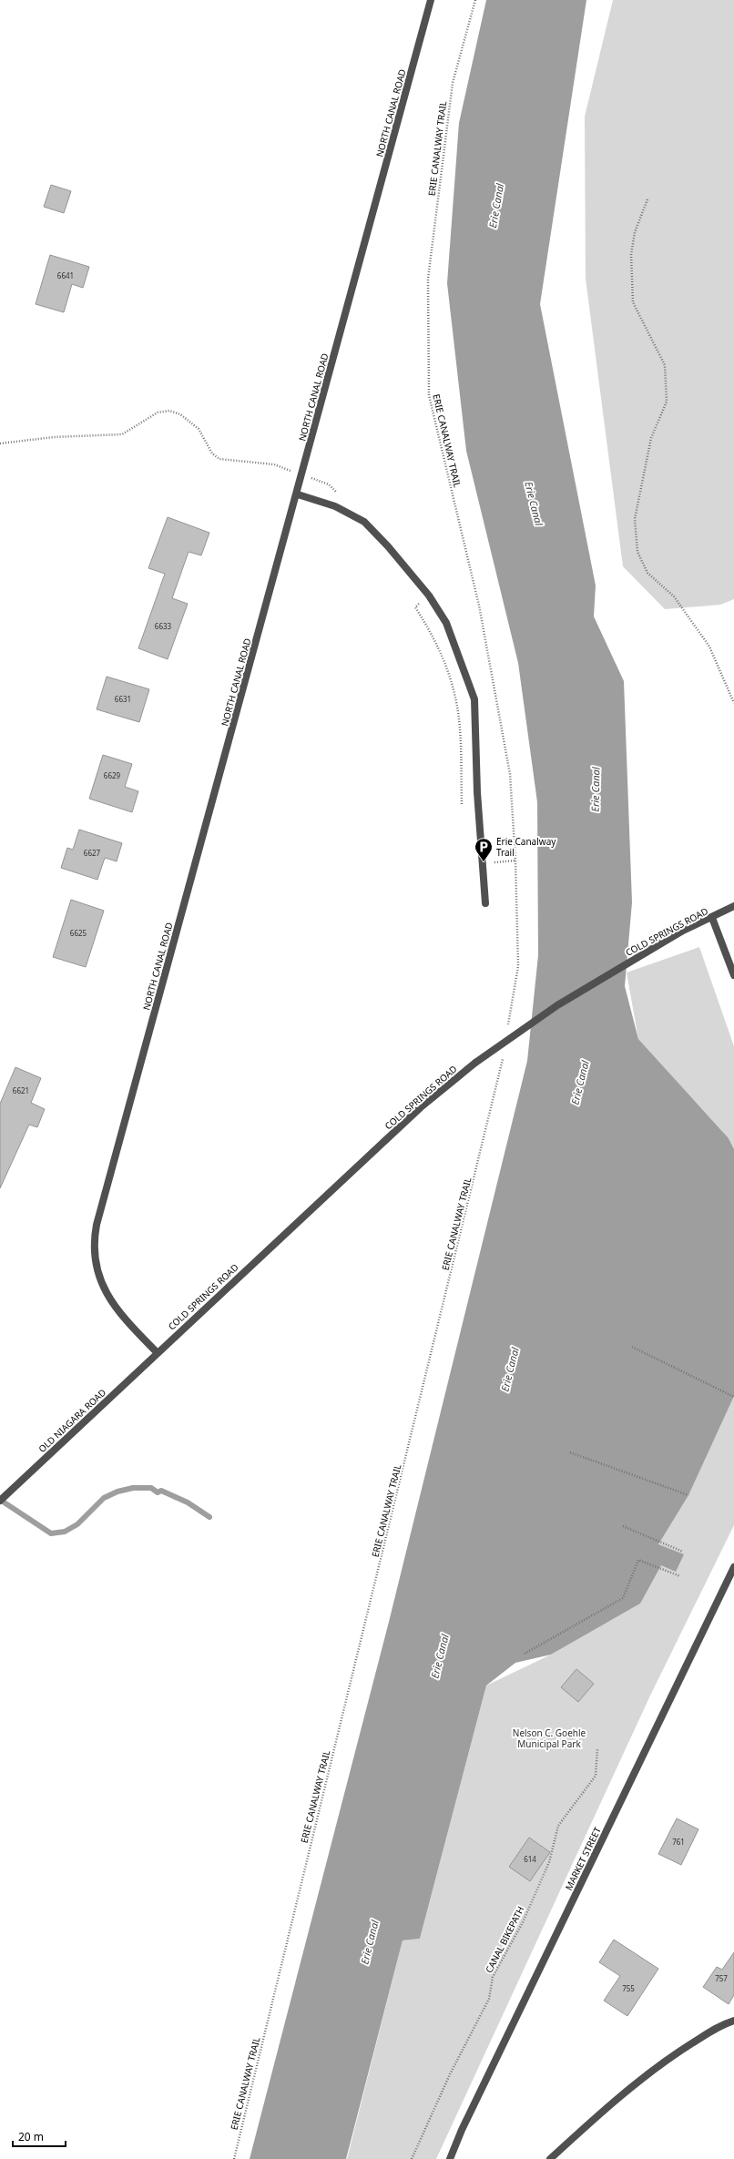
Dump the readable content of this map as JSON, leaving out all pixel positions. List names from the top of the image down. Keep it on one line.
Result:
{"streets":{"street":["NORTH CANAL ROAD","COLD SPRINGS ROAD","OLD NIAGARA ROAD","MARKET STREET"],"path":["ERIE CANALWAY TRAIL","CANAL BIKEPATH"]},"crossings":[["NORTH CANAL ROAD","COLD SPRINGS ROAD"],["NORTH CANAL ROAD","OLD NIAGARA ROAD"],["COLD SPRINGS ROAD","OLD NIAGARA ROAD"]],"water":["Erie Canal"],"parks":["Nelson C. Goehle Municipal Park"],"places":{"parking":["Erie Canalway Trail"]},"house_numbers":["6641","6633","6631","6629","6627","6625","6621","761","614","757","755"],"scale_bar":"20 m"}
